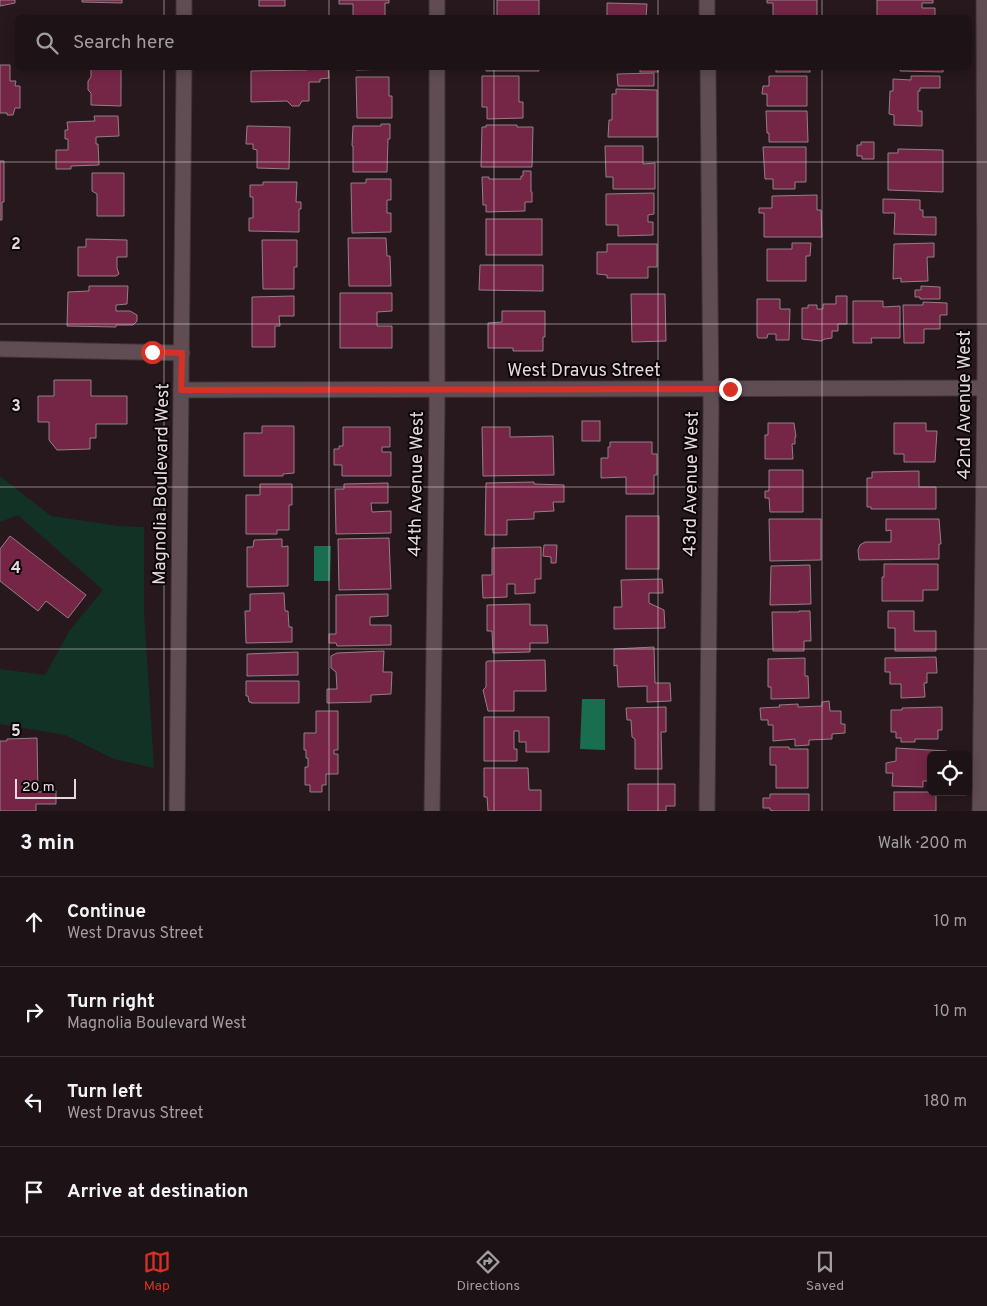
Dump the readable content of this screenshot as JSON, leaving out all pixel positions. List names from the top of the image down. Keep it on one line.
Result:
{"streets":{"street":["West Dravus Street","42nd Avenue West","Magnolia Boulevard West","44th Avenue West","43rd Avenue West"]},"crossings":[["West Dravus Street","42nd Avenue West"],["West Dravus Street","Magnolia Boulevard West"],["West Dravus Street","44th Avenue West"],["West Dravus Street","43rd Avenue West"]],"scale_bar":"20 m","page":{"search":"Search here","scale":"20 m","heading":["3 min","Walk · 200 m"],"list":[["Continue","West Dravus Street","10 m"],["Turn right","Magnolia Boulevard West","10 m"],["Turn left","West Dravus Street","180 m"],"Arrive at destination"],"nav":["Map","Directions","Saved"]},"grid":{"rows":["2","3","4","5"]}}
